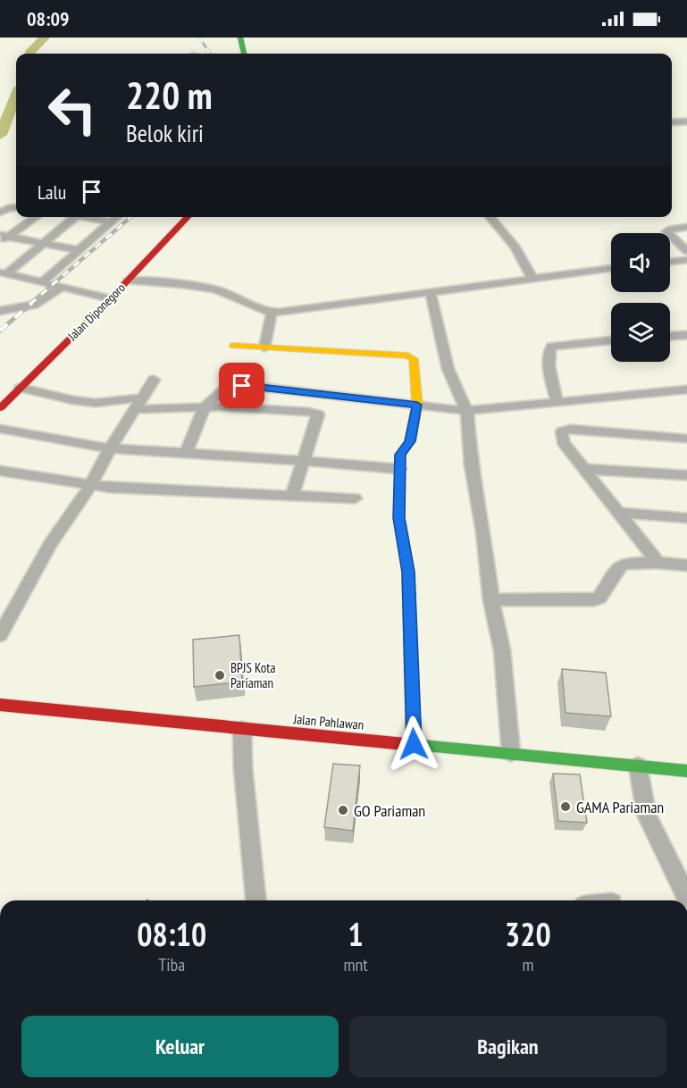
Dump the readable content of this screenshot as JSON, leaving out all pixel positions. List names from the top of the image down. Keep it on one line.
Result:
{"streets":{"street":["Jalan Diponegoro","Jalan Pahlawan"]},"places":["BPJS Kota Pariaman","GAMA Pariaman","GO Pariaman"],"page":{"status":"08:09","turn":["220 m","Belok kiri"],"then":"Lalu","eta":["08:10","Tiba","1","mnt","320","m"],"buttons":["Keluar","Bagikan"]}}
